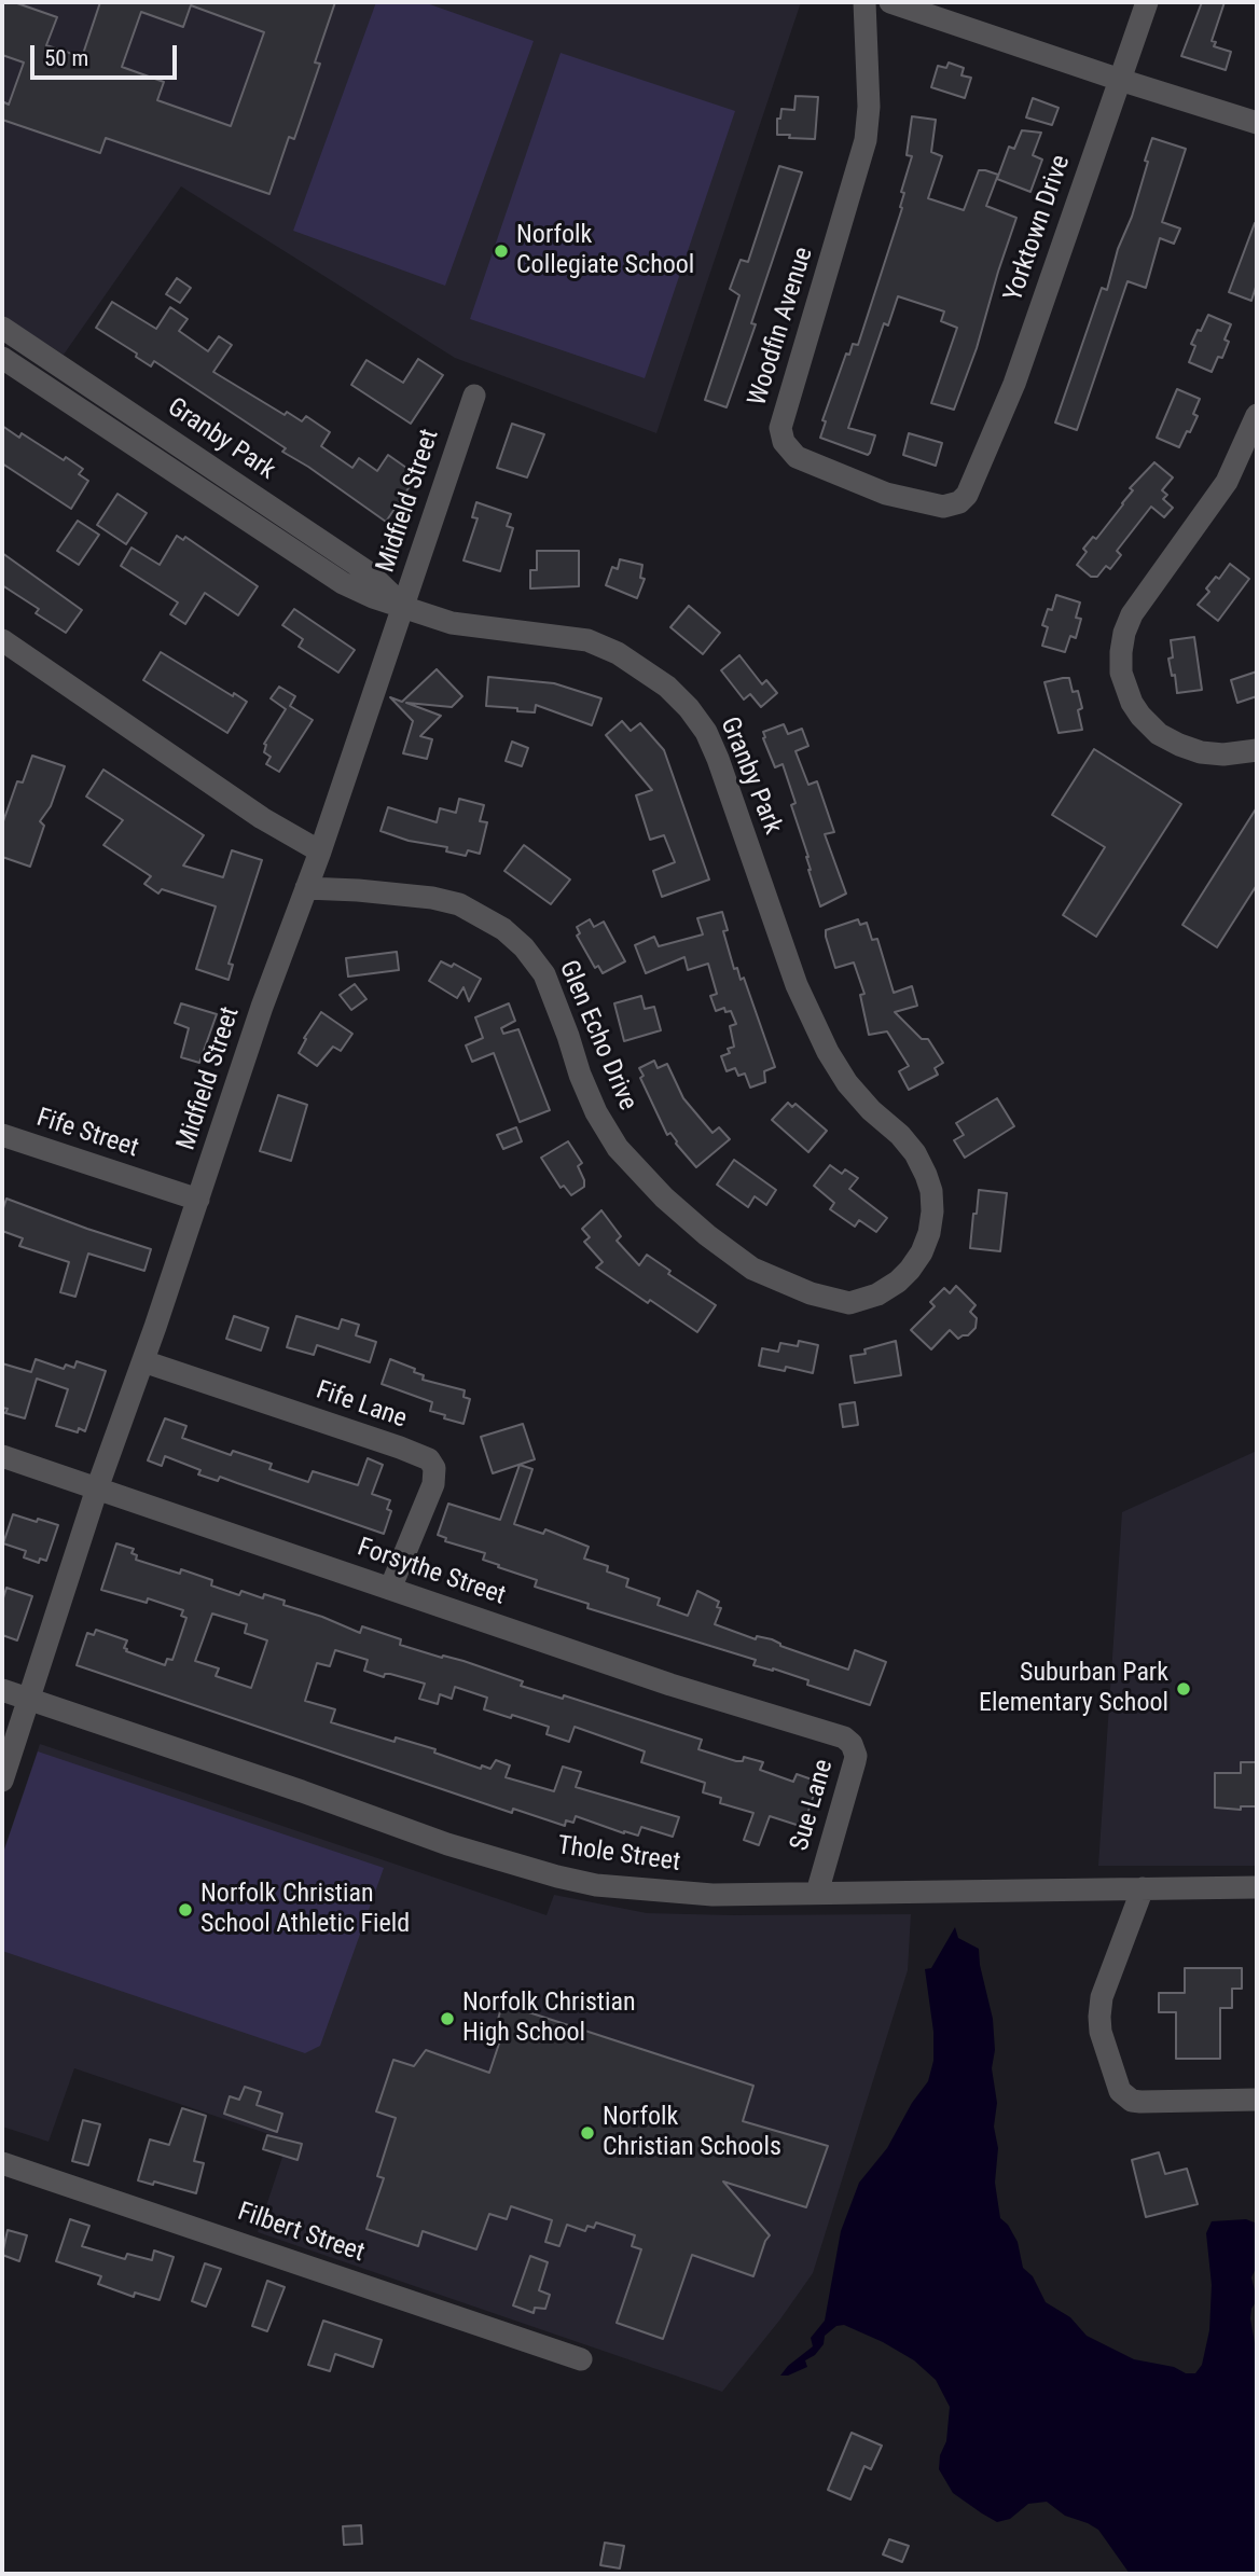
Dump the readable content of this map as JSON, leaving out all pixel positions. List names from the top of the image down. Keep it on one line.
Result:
{"streets":{"street":["Yorktown Drive","Woodfin Avenue","Granby Park","Midfield Street","Glen Echo Drive","Fife Street","Fife Lane","Forsythe Street","Sue Lane","Thole Street","Filbert Street"]},"crossings":[["Yorktown Drive","Woodfin Avenue"],["Granby Park","Midfield Street"],["Granby Park","Glen Echo Drive"],["Midfield Street","Glen Echo Drive"],["Midfield Street","Fife Street"],["Midfield Street","Fife Lane"],["Midfield Street","Forsythe Street"],["Midfield Street","Thole Street"],["Fife Lane","Forsythe Street"],["Forsythe Street","Sue Lane"],["Sue Lane","Thole Street"]],"places":["Norfolk Collegiate School","Suburban Park Elementary School","Norfolk Christian School Athletic Field","Norfolk Christian High School","Norfolk Christian Schools"],"scale_bar":"50 m"}
